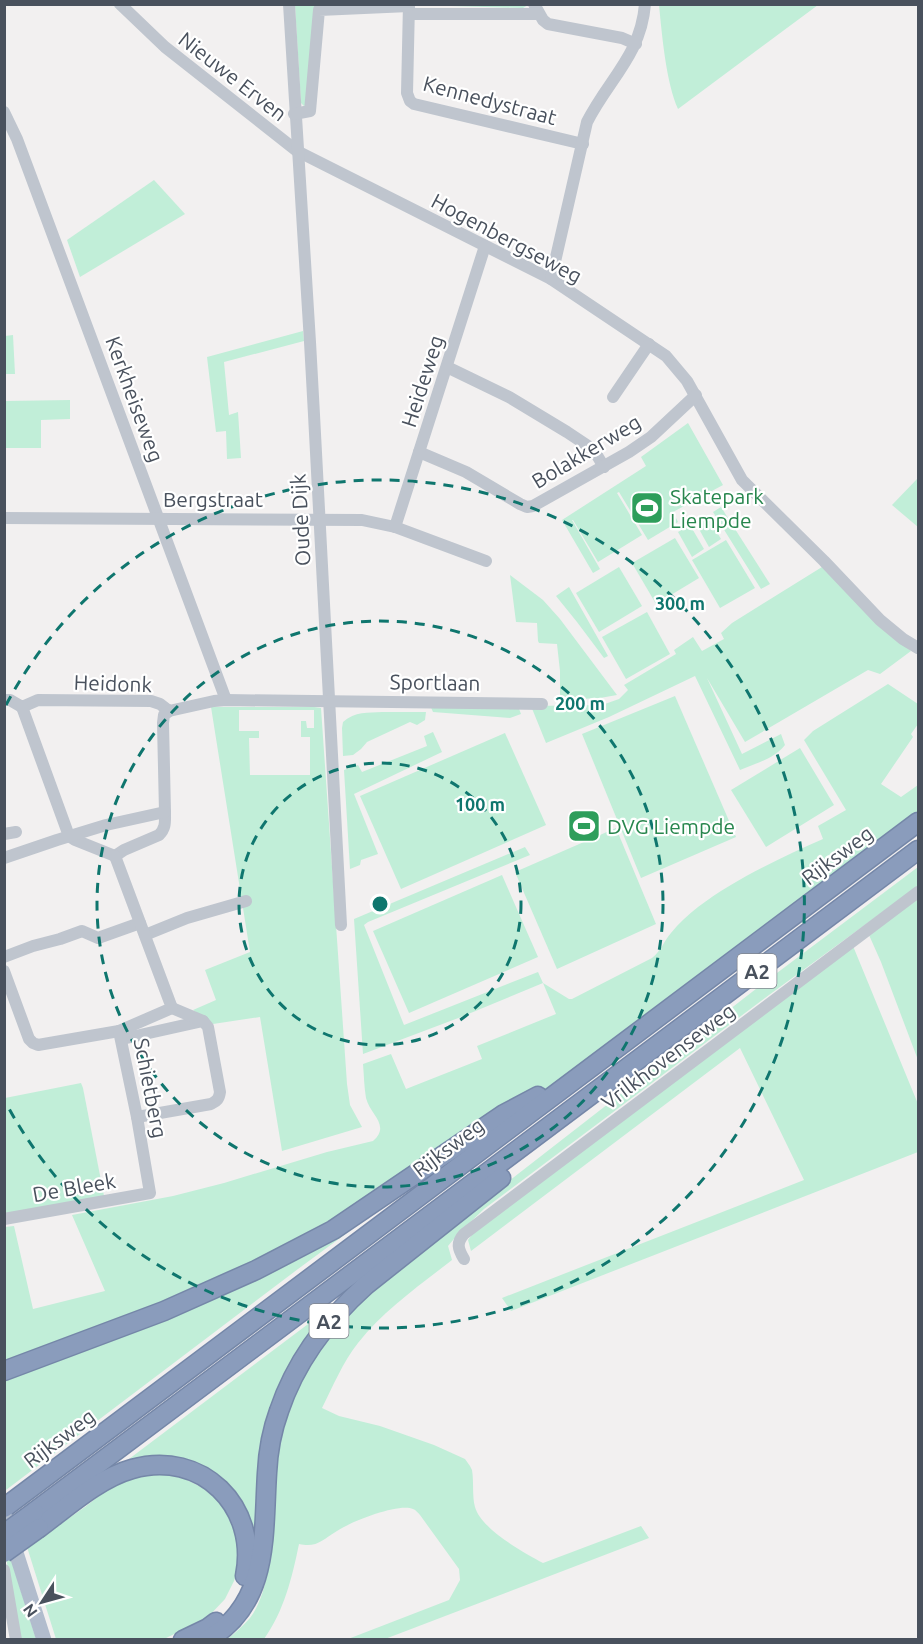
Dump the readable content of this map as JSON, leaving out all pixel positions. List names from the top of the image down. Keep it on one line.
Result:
{"streets":{"highway":["Rijksweg","A2"],"street":["Nieuwe Erven","Kennedystraat","Hogenbergseweg","Heideweg","Kerkheiseweg","Bolakkerweg","Bergstraat","Oude Dijk","Sportlaan","Heidonk","Vrilkhovenseweg","Schietberg","De Bleek"]},"crossings":[["Nieuwe Erven","Hogenbergseweg"],["Nieuwe Erven","Oude Dijk"],["Hogenbergseweg","Heideweg"],["Hogenbergseweg","Bolakkerweg"],["Hogenbergseweg","Oude Dijk"],["Heideweg","Bolakkerweg"],["Heideweg","Bergstraat"],["Kerkheiseweg","Bergstraat"],["Kerkheiseweg","Heidonk"],["Bergstraat","Oude Dijk"],["Oude Dijk","Sportlaan"],["Oude Dijk","Heidonk"],["Sportlaan","Heidonk"],["Rijksweg","A2"],["Schietberg","De Bleek"]],"places":{"sports":["Skatepark Liempde","DVG Liempde"]},"north":"bottom left","rings":["300 m","200 m","100 m"]}
